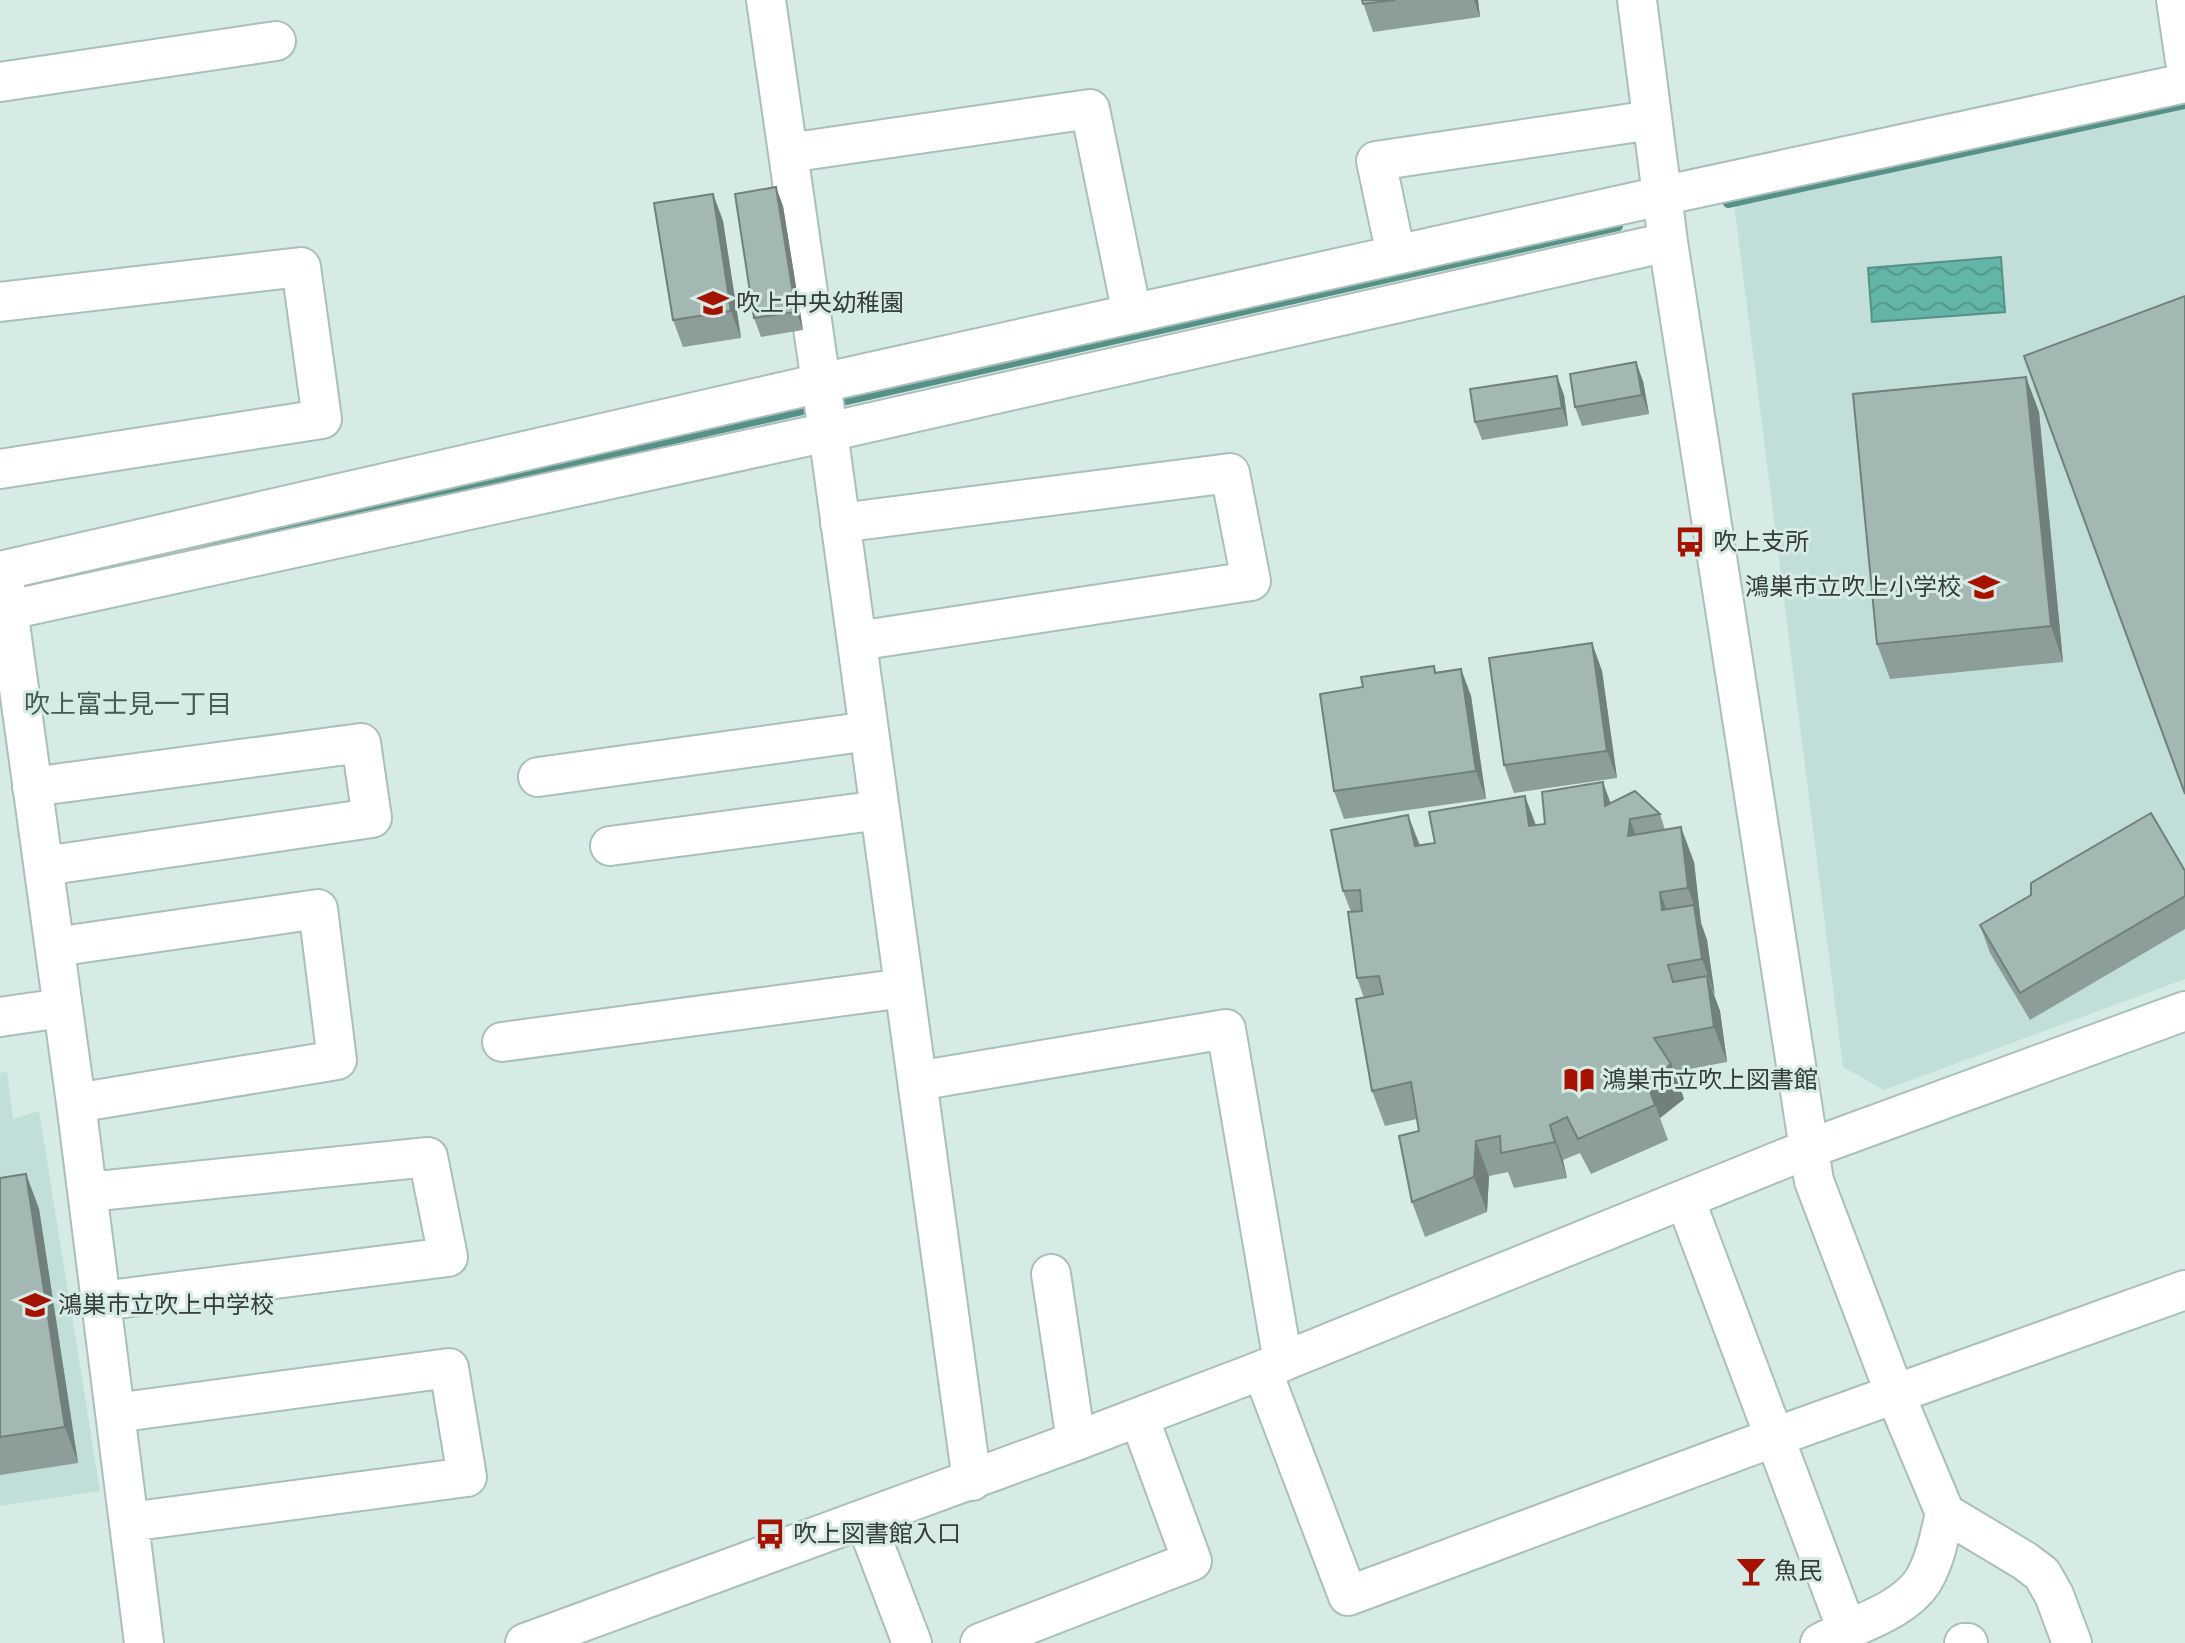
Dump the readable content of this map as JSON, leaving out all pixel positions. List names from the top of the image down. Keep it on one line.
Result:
{"districts":["吹上富士見一丁目"],"places":{"school or university":["吹上中央幼稚園","鴻巣市立吹上小学校","鴻巣市立吹上中学校"],"bus stop":["吹上支所","吹上図書館入口"],"library":["鴻巣市立吹上図書館"],"bar":["魚民"]}}
